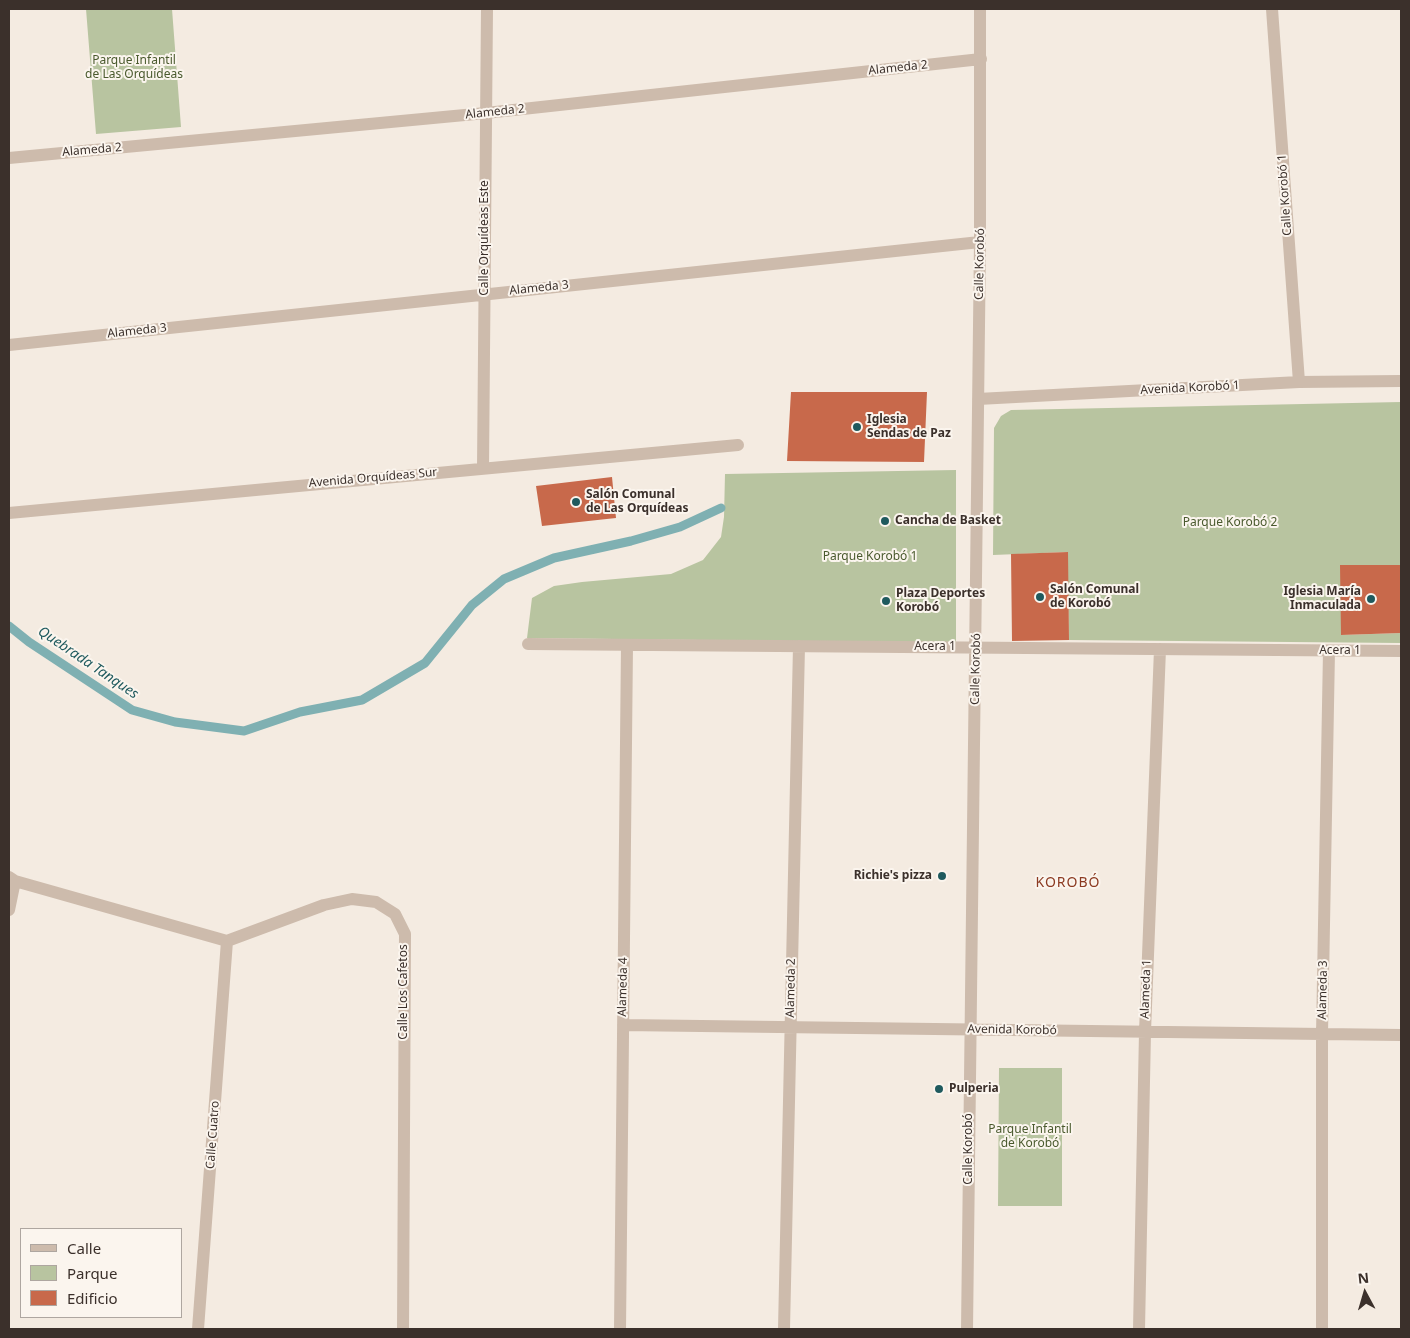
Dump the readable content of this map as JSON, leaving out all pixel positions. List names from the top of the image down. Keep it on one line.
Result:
{"streets":{"street":["Alameda 2","Calle Korobó 1","Calle Orquídeas Este","Calle Korobó","Alameda 3","Avenida Korobó 1","Avenida Orquídeas Sur","Acera 1","Alameda 4","Alameda 1","Calle Los Cafetos","Avenida Korobó","Calle Cuatro"]},"crossings":[["Alameda 2","Calle Orquídeas Este"],["Alameda 2","Calle Korobó"],["Alameda 2","Acera 1"],["Alameda 2","Avenida Korobó"],["Calle Korobó 1","Avenida Korobó 1"],["Calle Orquídeas Este","Alameda 3"],["Calle Orquídeas Este","Avenida Orquídeas Sur"],["Calle Korobó","Alameda 3"],["Calle Korobó","Avenida Korobó 1"],["Calle Korobó","Acera 1"],["Calle Korobó","Avenida Korobó"],["Alameda 3","Acera 1"],["Alameda 3","Avenida Korobó"],["Acera 1","Alameda 4"],["Acera 1","Alameda 1"],["Alameda 4","Avenida Korobó"],["Alameda 1","Avenida Korobó"],["Calle Los Cafetos","Calle Cuatro"]],"districts":["KOROBÓ"],"water":["Quebrada Tanques"],"parks":["Parque Infantil de Las Orquídeas","Parque Korobó 2","Parque Korobó 1","Parque Infantil de Korobó"],"places":["Iglesia Sendas de Paz","Salón Comunal de Las Orquídeas","Cancha de Basket","Salón Comunal de Korobó","Iglesia María Inmaculada","Plaza Deportes Korobó","Richie's pizza","Pulperia"],"legend":["Calle","Parque","Edificio"],"north":"top"}
